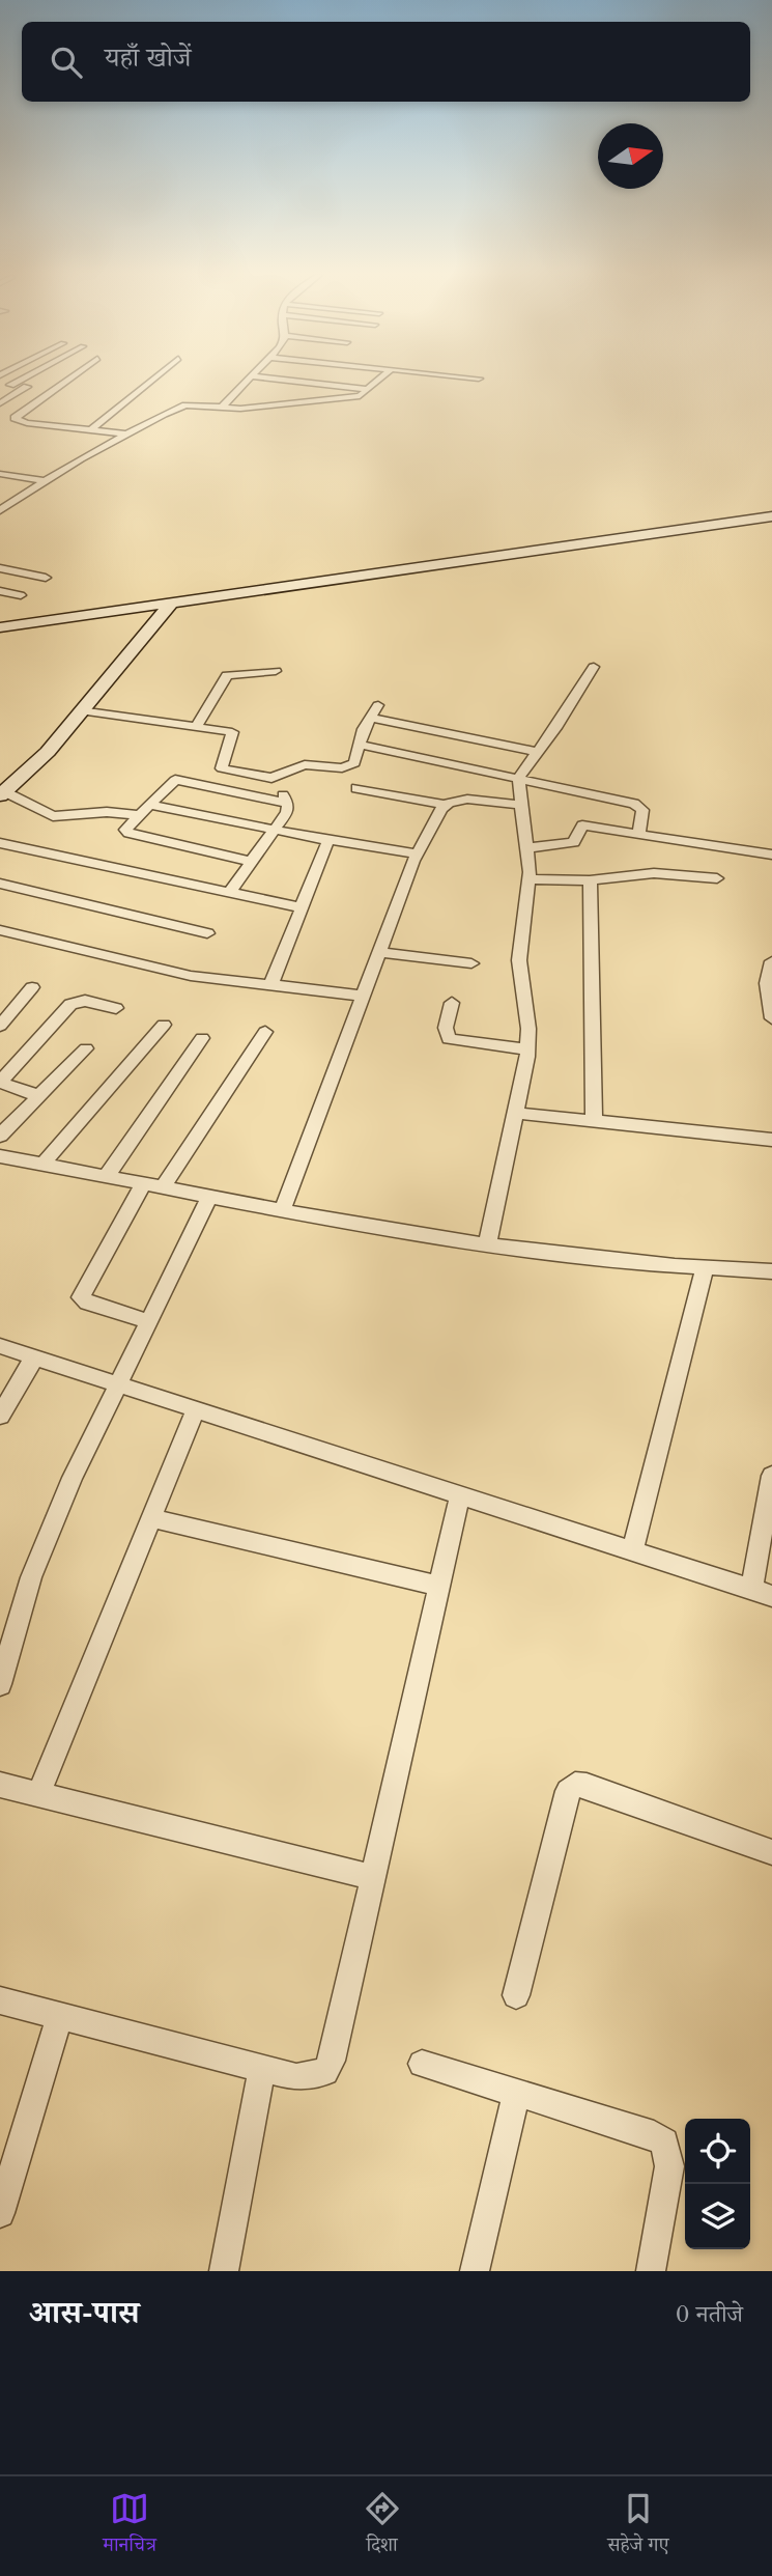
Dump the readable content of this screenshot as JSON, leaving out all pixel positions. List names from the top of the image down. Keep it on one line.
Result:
{"north":"right","page":{"search":"यहाँ खोजें","heading":["आस-पास","0 नतीजे"],"nav":["मानचित्र","दिशा","सहेजे गए"]}}
